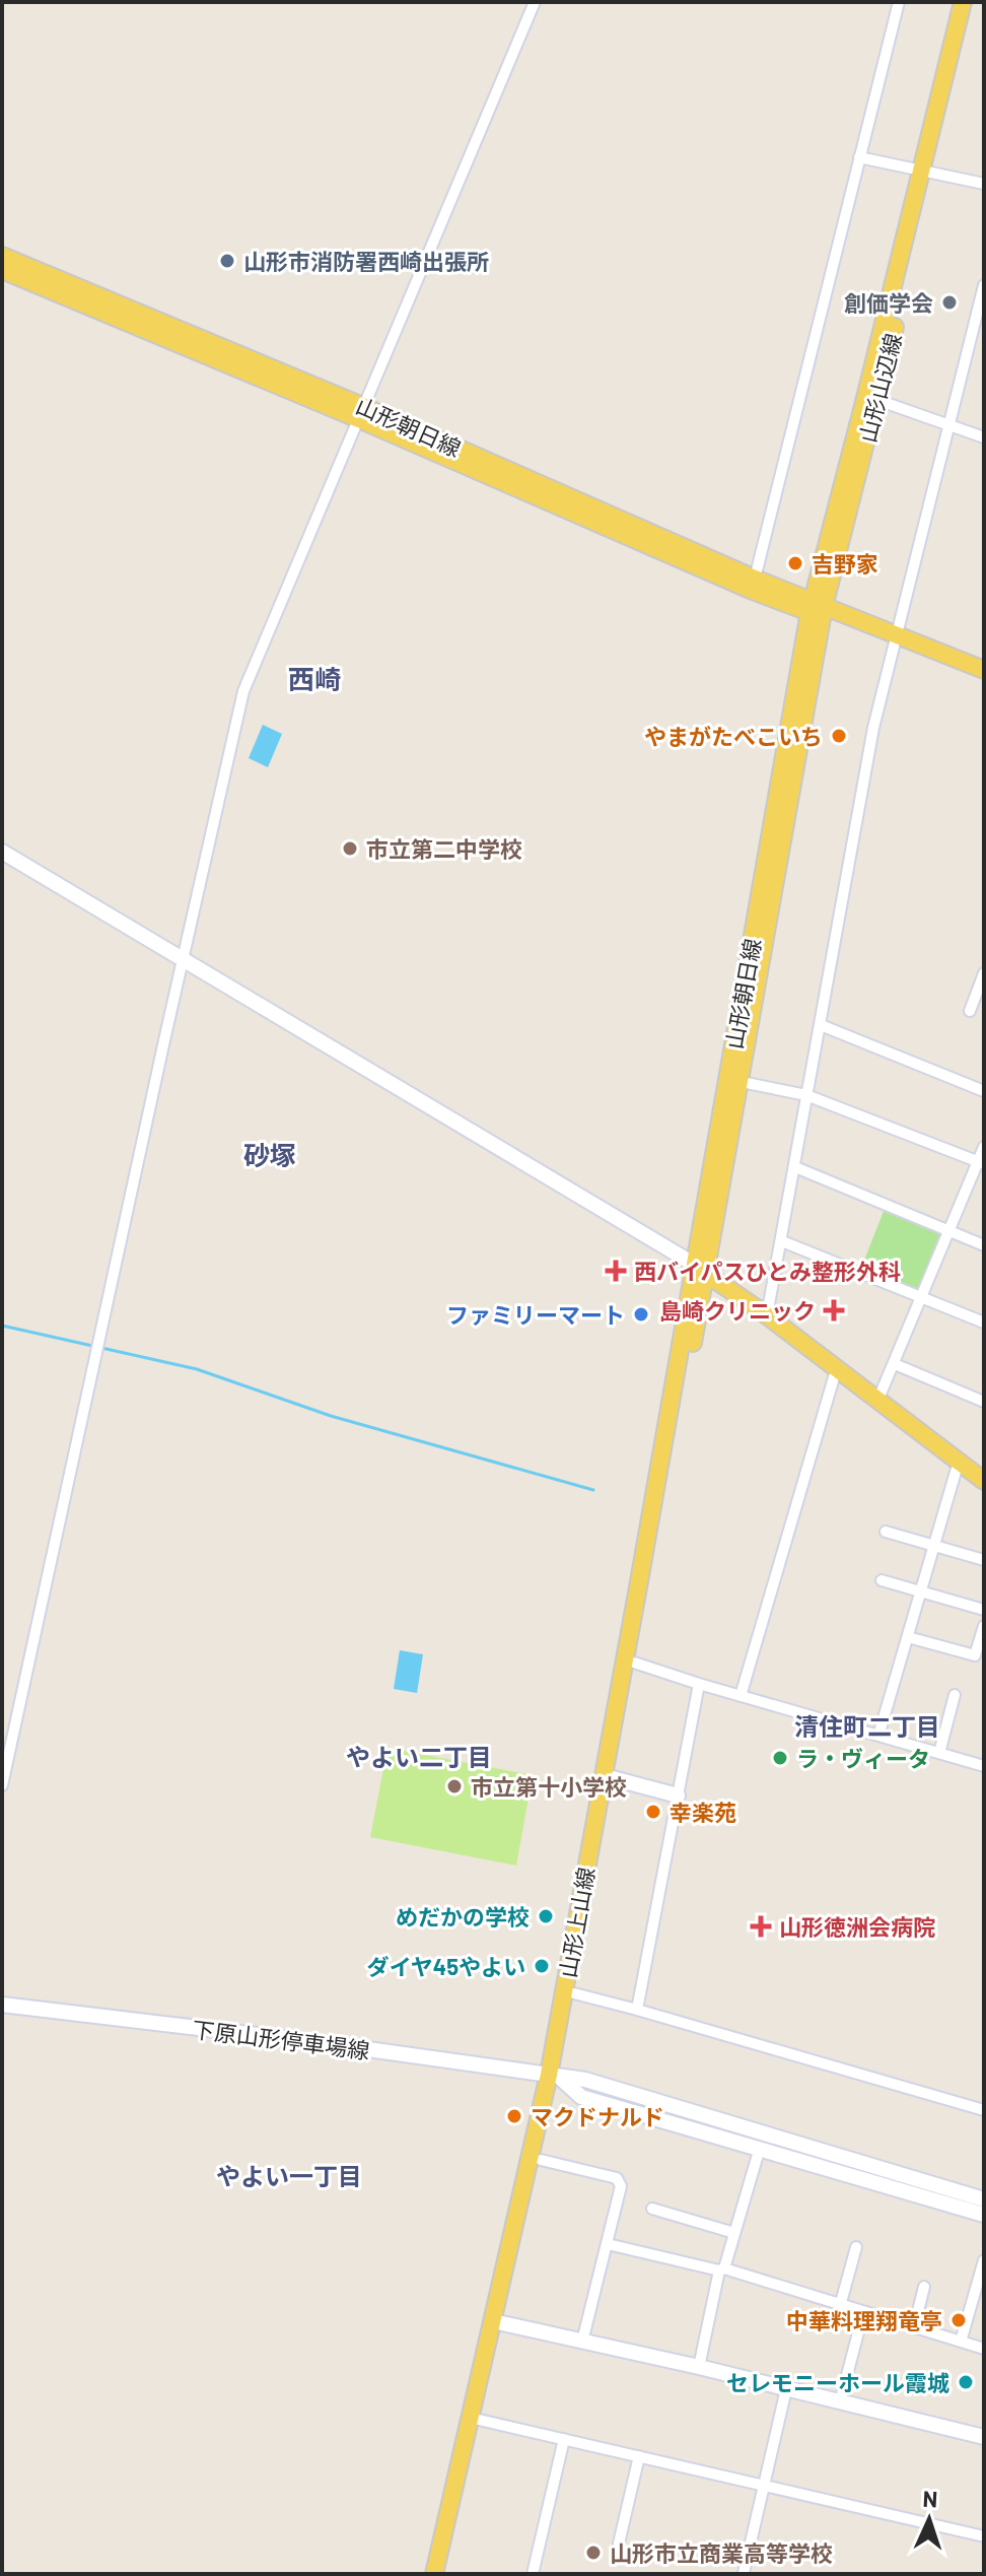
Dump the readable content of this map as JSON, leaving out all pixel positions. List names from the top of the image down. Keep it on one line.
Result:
{"streets":{"main road":["山形山辺線","山形朝日線","山形上山線","下原山形停車場線"]},"crossings":[["山形山辺線","山形朝日線"],["山形朝日線","山形上山線"],["山形上山線","下原山形停車場線"]],"districts":["西崎","砂塚","清住町二丁目","やよい二丁目","やよい一丁目"],"places":{"other":["山形市消防署西崎出張所","創価学会","吉野家","やまがたべこいち","市立第二中学校","ファミリーマート","ラ・ヴィータ","市立第十小学校","幸楽苑","めだかの学校","ダイヤ45やよい","マクドナルド","中華料理翔竜亭","セレモニーホール霞城","山形市立商業高等学校"],"health":["西バイパスひとみ整形外科","島崎クリニック","山形徳洲会病院"]},"north":"top"}
